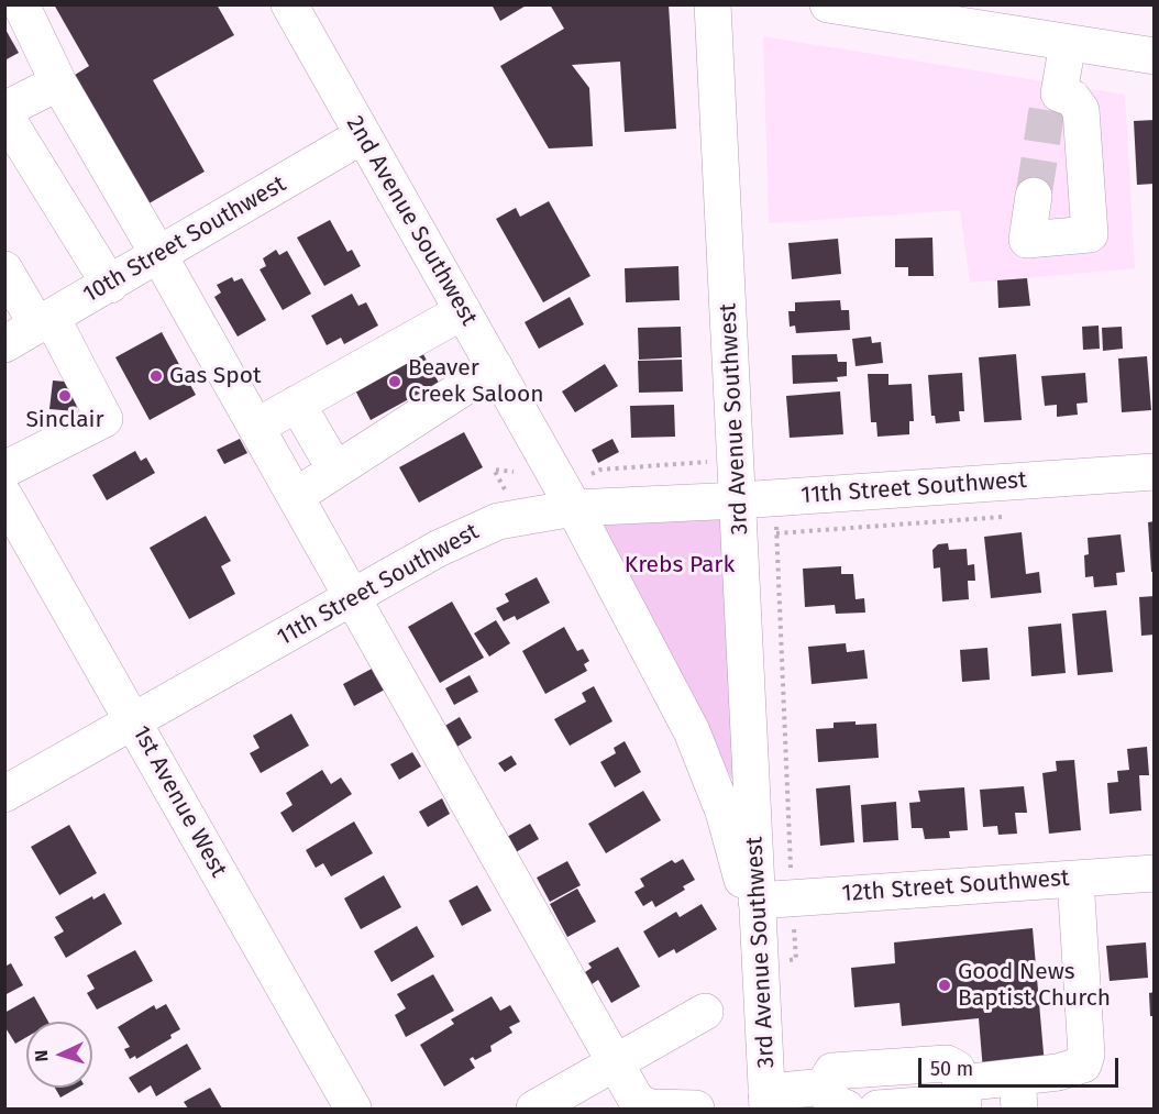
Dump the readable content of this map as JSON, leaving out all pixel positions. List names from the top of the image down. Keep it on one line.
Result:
{"streets":{"main road":["2nd Avenue Southwest","10th Street Southwest","3rd Avenue Southwest","11th Street Southwest","1st Avenue West","12th Street Southwest"]},"crossings":[["2nd Avenue Southwest","10th Street Southwest"],["2nd Avenue Southwest","3rd Avenue Southwest"],["2nd Avenue Southwest","11th Street Southwest"],["3rd Avenue Southwest","11th Street Southwest"],["3rd Avenue Southwest","12th Street Southwest"],["11th Street Southwest","1st Avenue West"]],"parks":["Krebs Park"],"places":["Gas Spot","Beaver Creek Saloon","Sinclair","Good News Baptist Church"],"scale_bar":"50 m","north":"left"}
